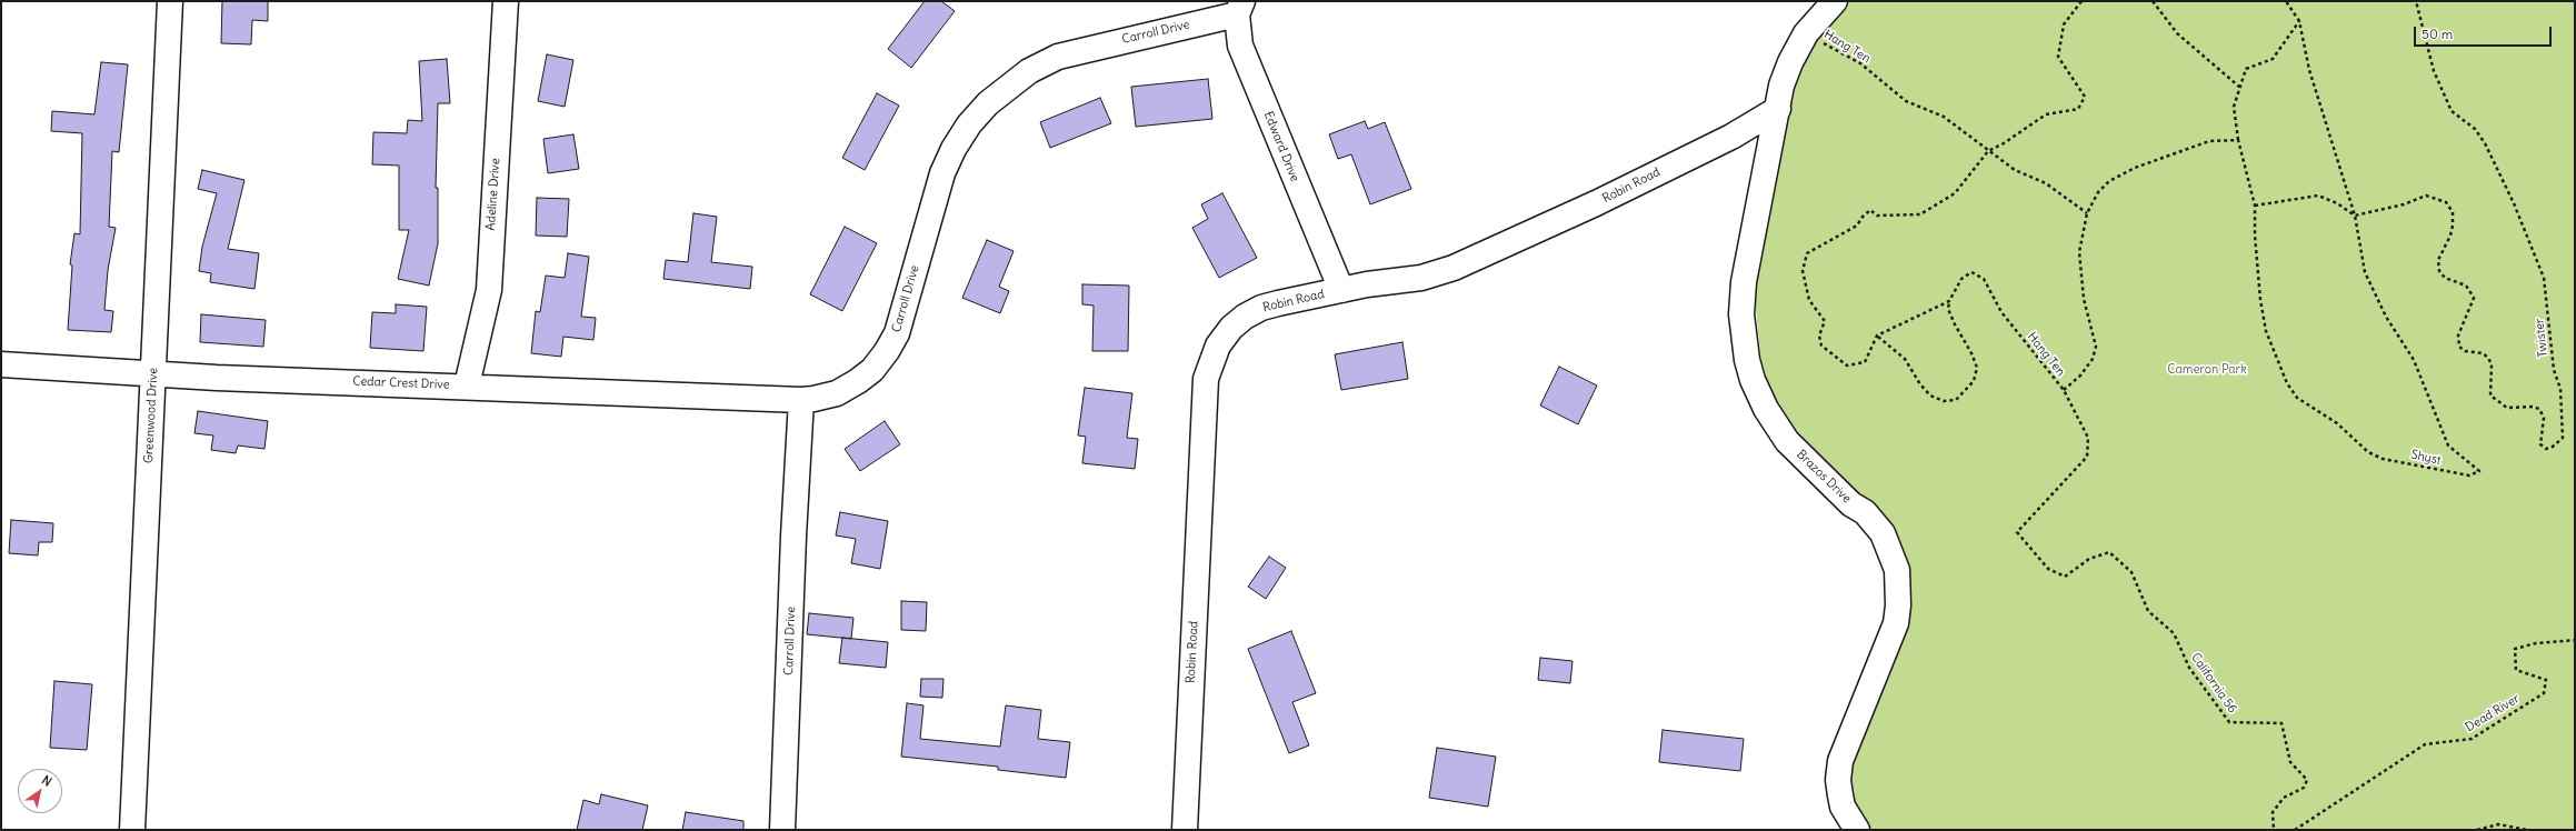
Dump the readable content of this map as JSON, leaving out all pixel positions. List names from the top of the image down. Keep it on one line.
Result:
{"streets":{"street":["Carroll Drive","Edward Drive","Robin Road","Adeline Drive","Cedar Crest Drive","Greenwood Drive","Brazos Drive"],"path":["Hang Ten","Twister","Shyst","California 56","Dead River"]},"crossings":[["Carroll Drive","Edward Drive"],["Carroll Drive","Cedar Crest Drive"],["Hang Ten","Brazos Drive"],["Hang Ten","California 56"],["Edward Drive","Robin Road"],["Robin Road","Brazos Drive"],["Adeline Drive","Cedar Crest Drive"],["Twister","Shyst"],["Cedar Crest Drive","Greenwood Drive"]],"parks":["Cameron Park"],"scale_bar":"50 m","north":"top right"}
